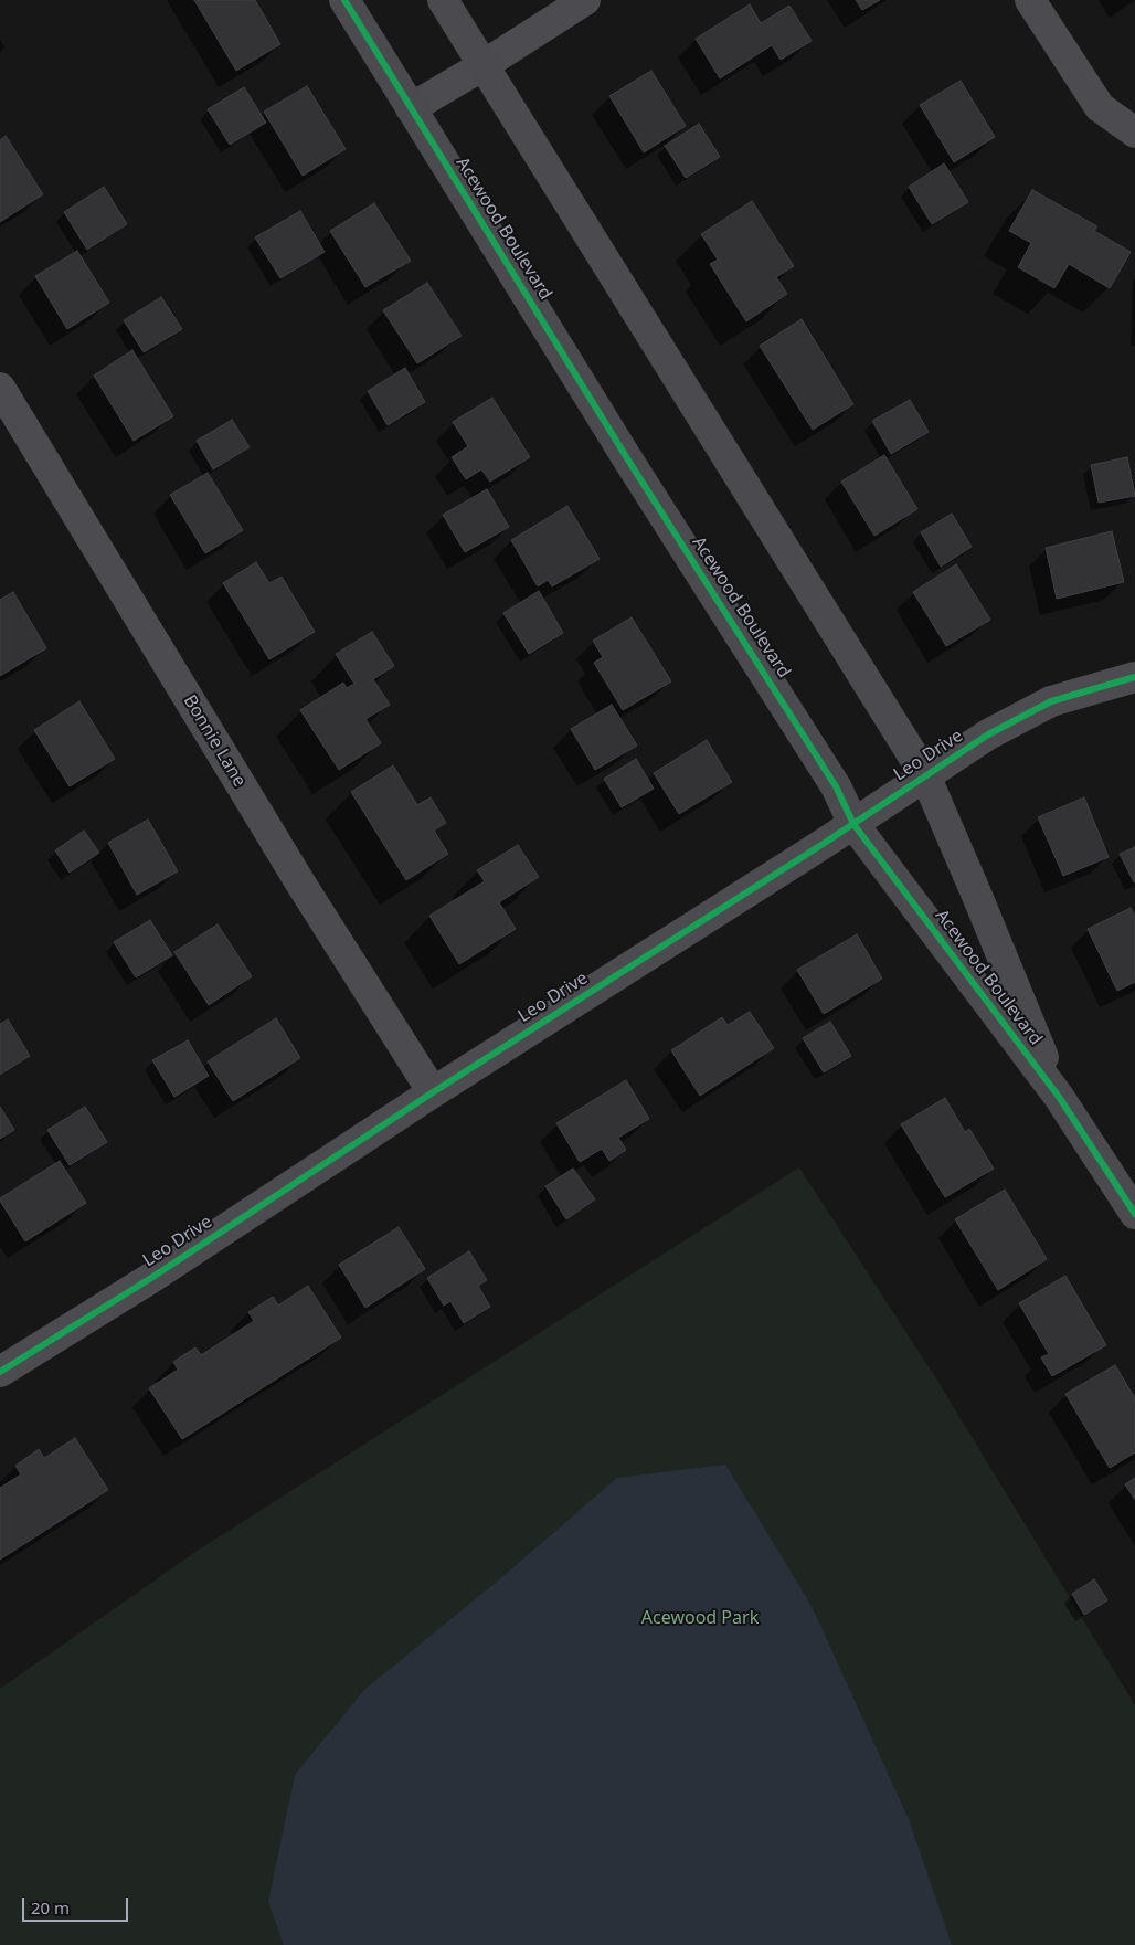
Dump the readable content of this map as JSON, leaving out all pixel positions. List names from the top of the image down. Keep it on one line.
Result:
{"streets":{"street":["Acewood Boulevard","Bonnie Lane","Leo Drive"]},"crossings":[["Acewood Boulevard","Leo Drive"],["Bonnie Lane","Leo Drive"]],"parks":["Acewood Park"],"scale_bar":"20 m"}
